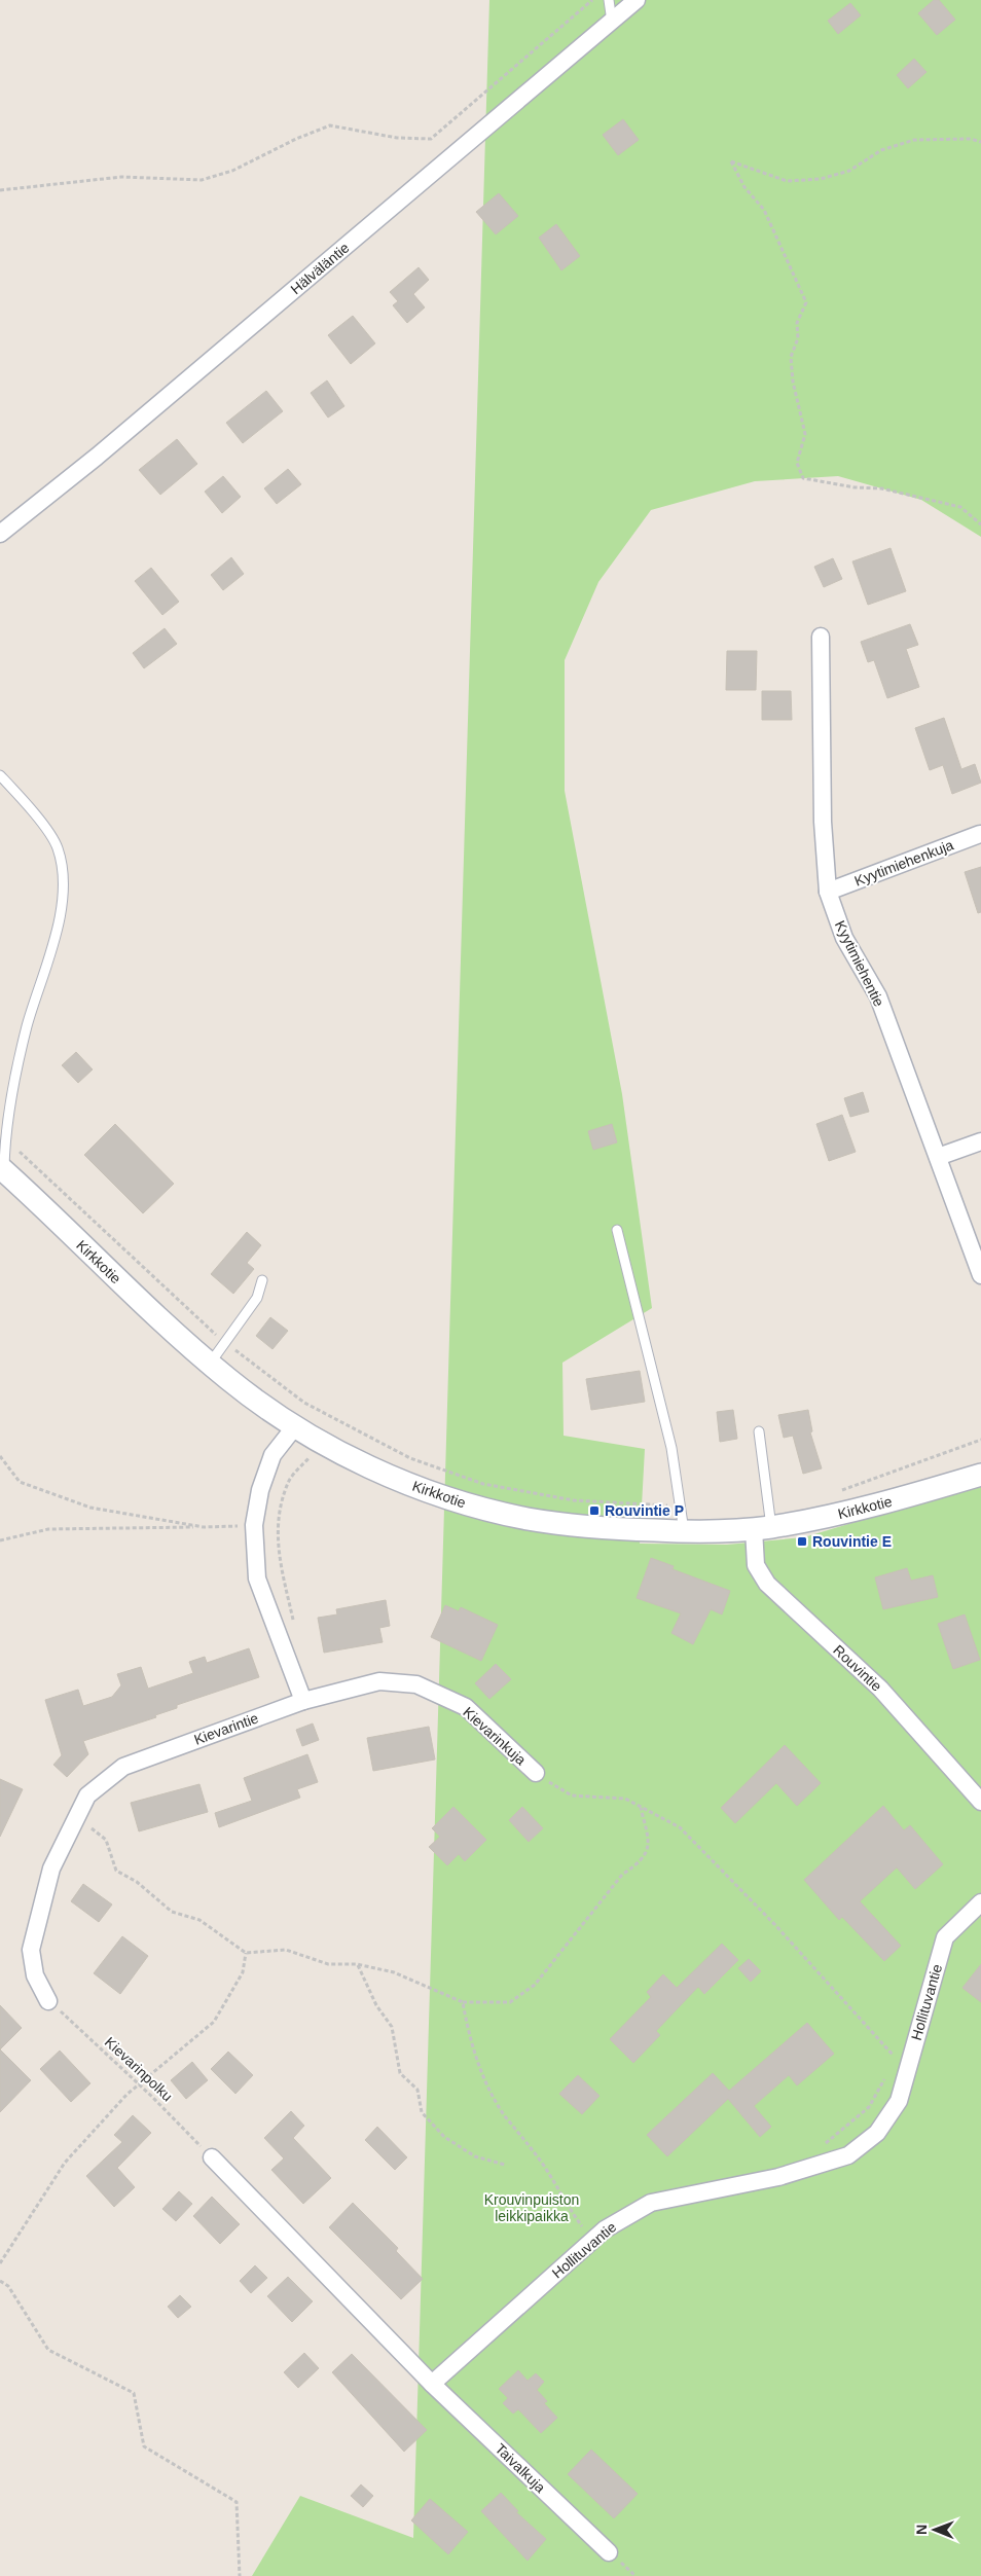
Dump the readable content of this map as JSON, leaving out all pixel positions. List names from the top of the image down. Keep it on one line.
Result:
{"streets":{"street":["Hälväläntie","Kyytimiehenkuja","Kyytimiehentie","Kirkkotie","Rouvintie","Kievarintie","Kievarinkuja","Hollituvantie","Taivalkuja"],"path":["Kievarinpolku"]},"crossings":[["Kyytimiehenkuja","Kyytimiehentie"],["Kirkkotie","Rouvintie"],["Kievarintie","Kievarinkuja"],["Kievarintie","Kievarinpolku"],["Hollituvantie","Taivalkuja"]],"parks":["Krouvinpuiston leikkipaikka"],"places":{"transit":["Rouvintie P","Rouvintie E"]},"north":"left"}
